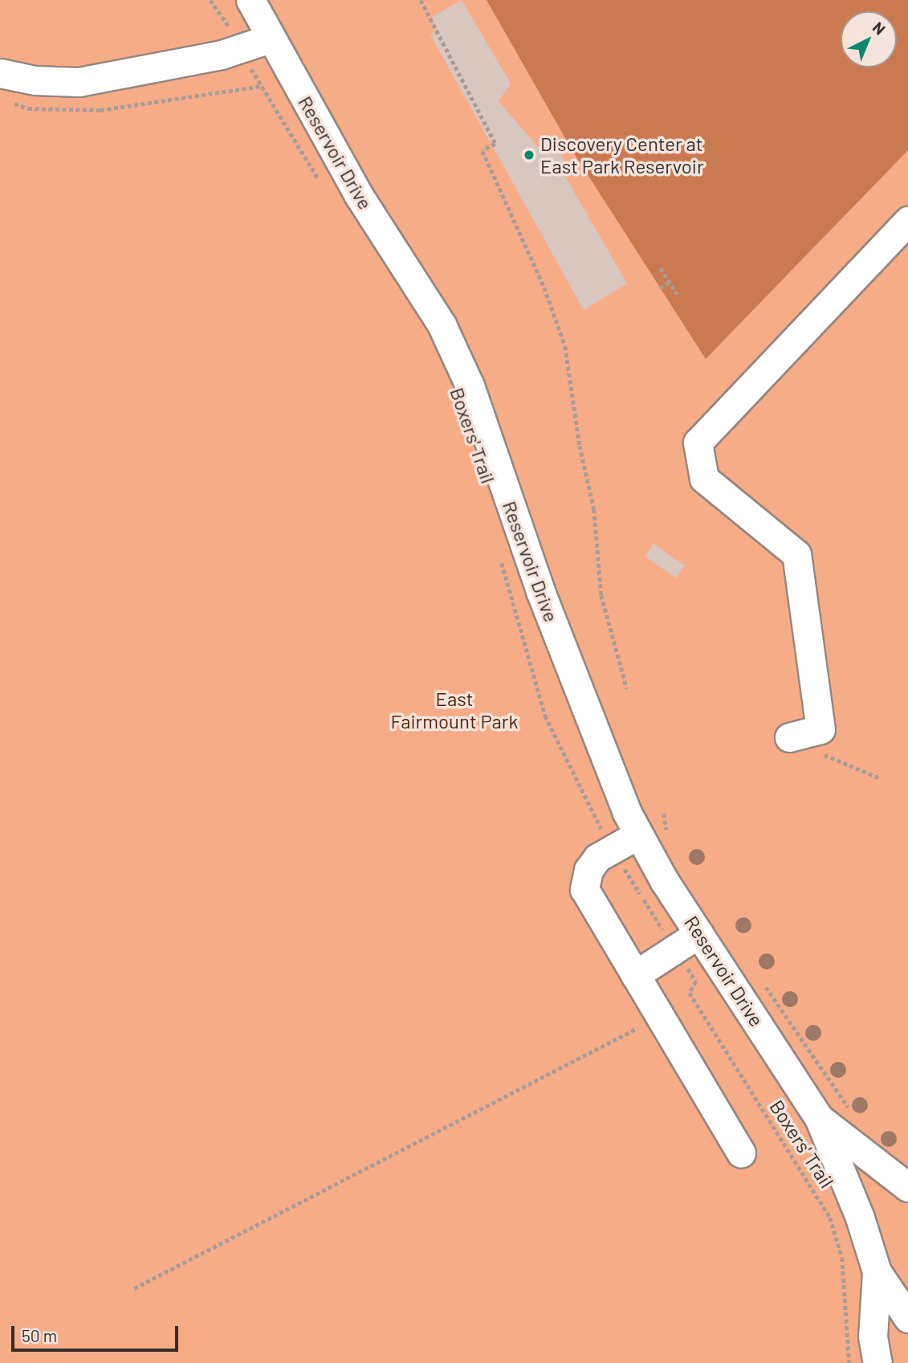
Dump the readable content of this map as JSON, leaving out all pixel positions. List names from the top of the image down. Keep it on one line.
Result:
{"streets":{"street":["Reservoir Drive"],"path":["Boxers' Trail"]},"parks":["East Fairmount Park"],"places":["Discovery Center at East Park Reservoir"],"scale_bar":"50 m","north":"top right"}
